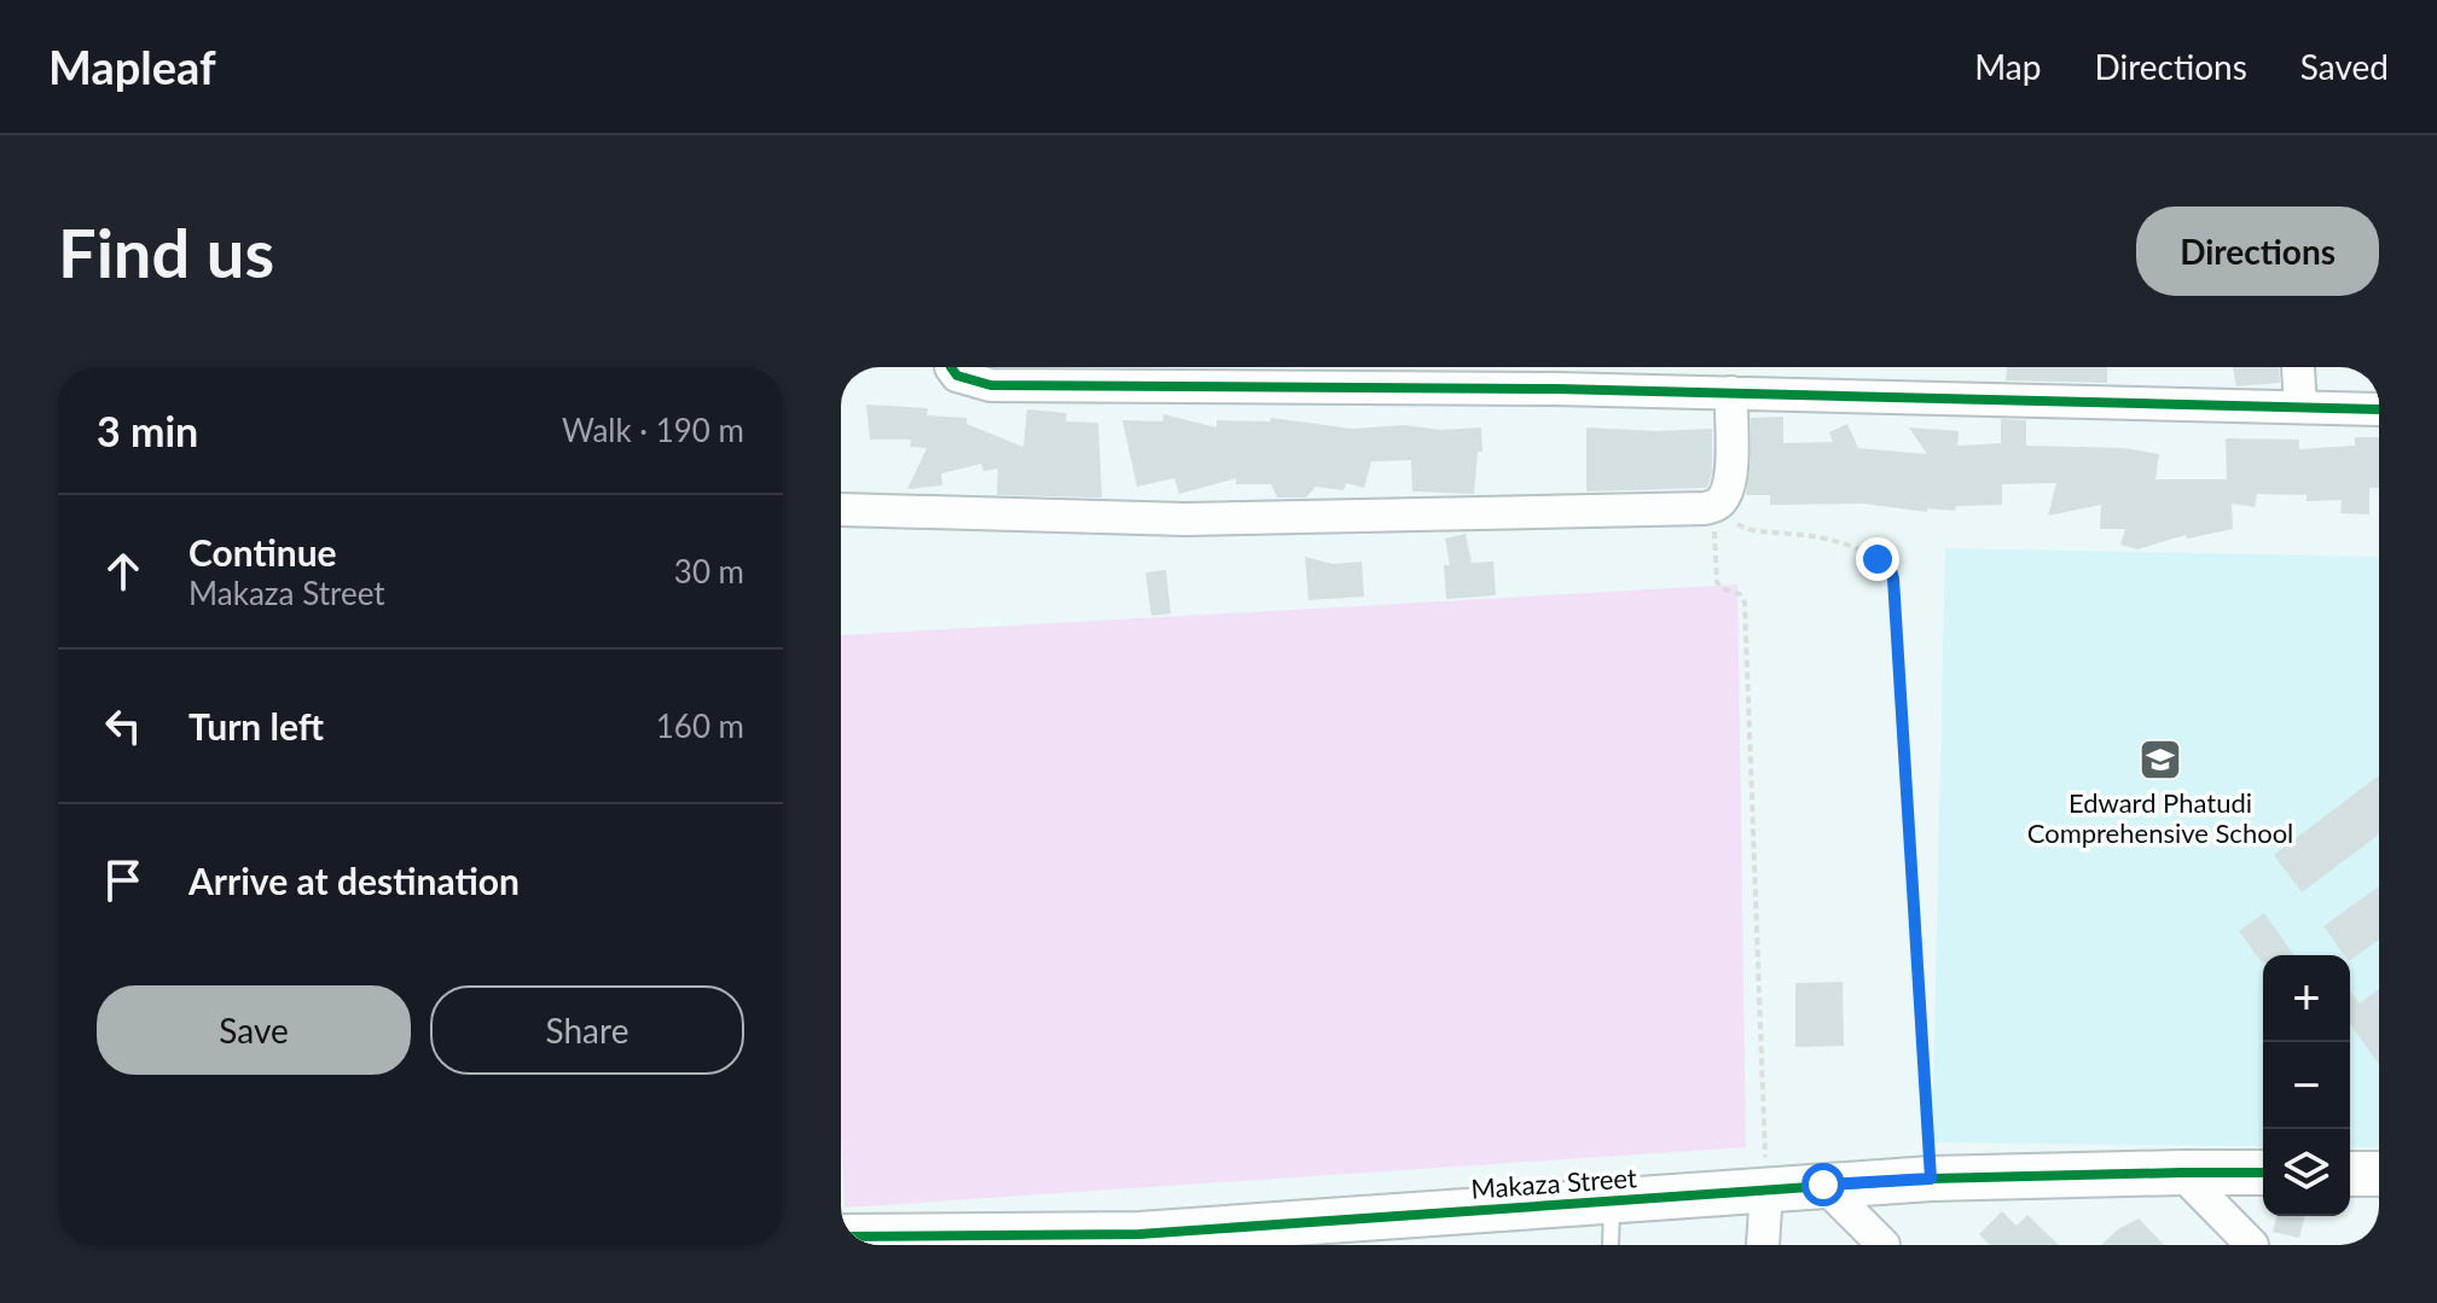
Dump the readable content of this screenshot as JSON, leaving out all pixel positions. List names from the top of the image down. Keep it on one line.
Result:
{"streets":{"street":["Makaza Street"]},"places":{"school or university":["Edward Phatudi Comprehensive School"]},"page":{"header":"Mapleaf","nav":["Map","Directions","Saved"],"buttons":["Directions",["Save","Share"]],"title":"Find us","heading":["3 min","Walk · 190 m"],"list":[["Continue","Makaza Street","30 m"],["Turn left","160 m"],"Arrive at destination"],"map_buttons":["+","−"]}}
